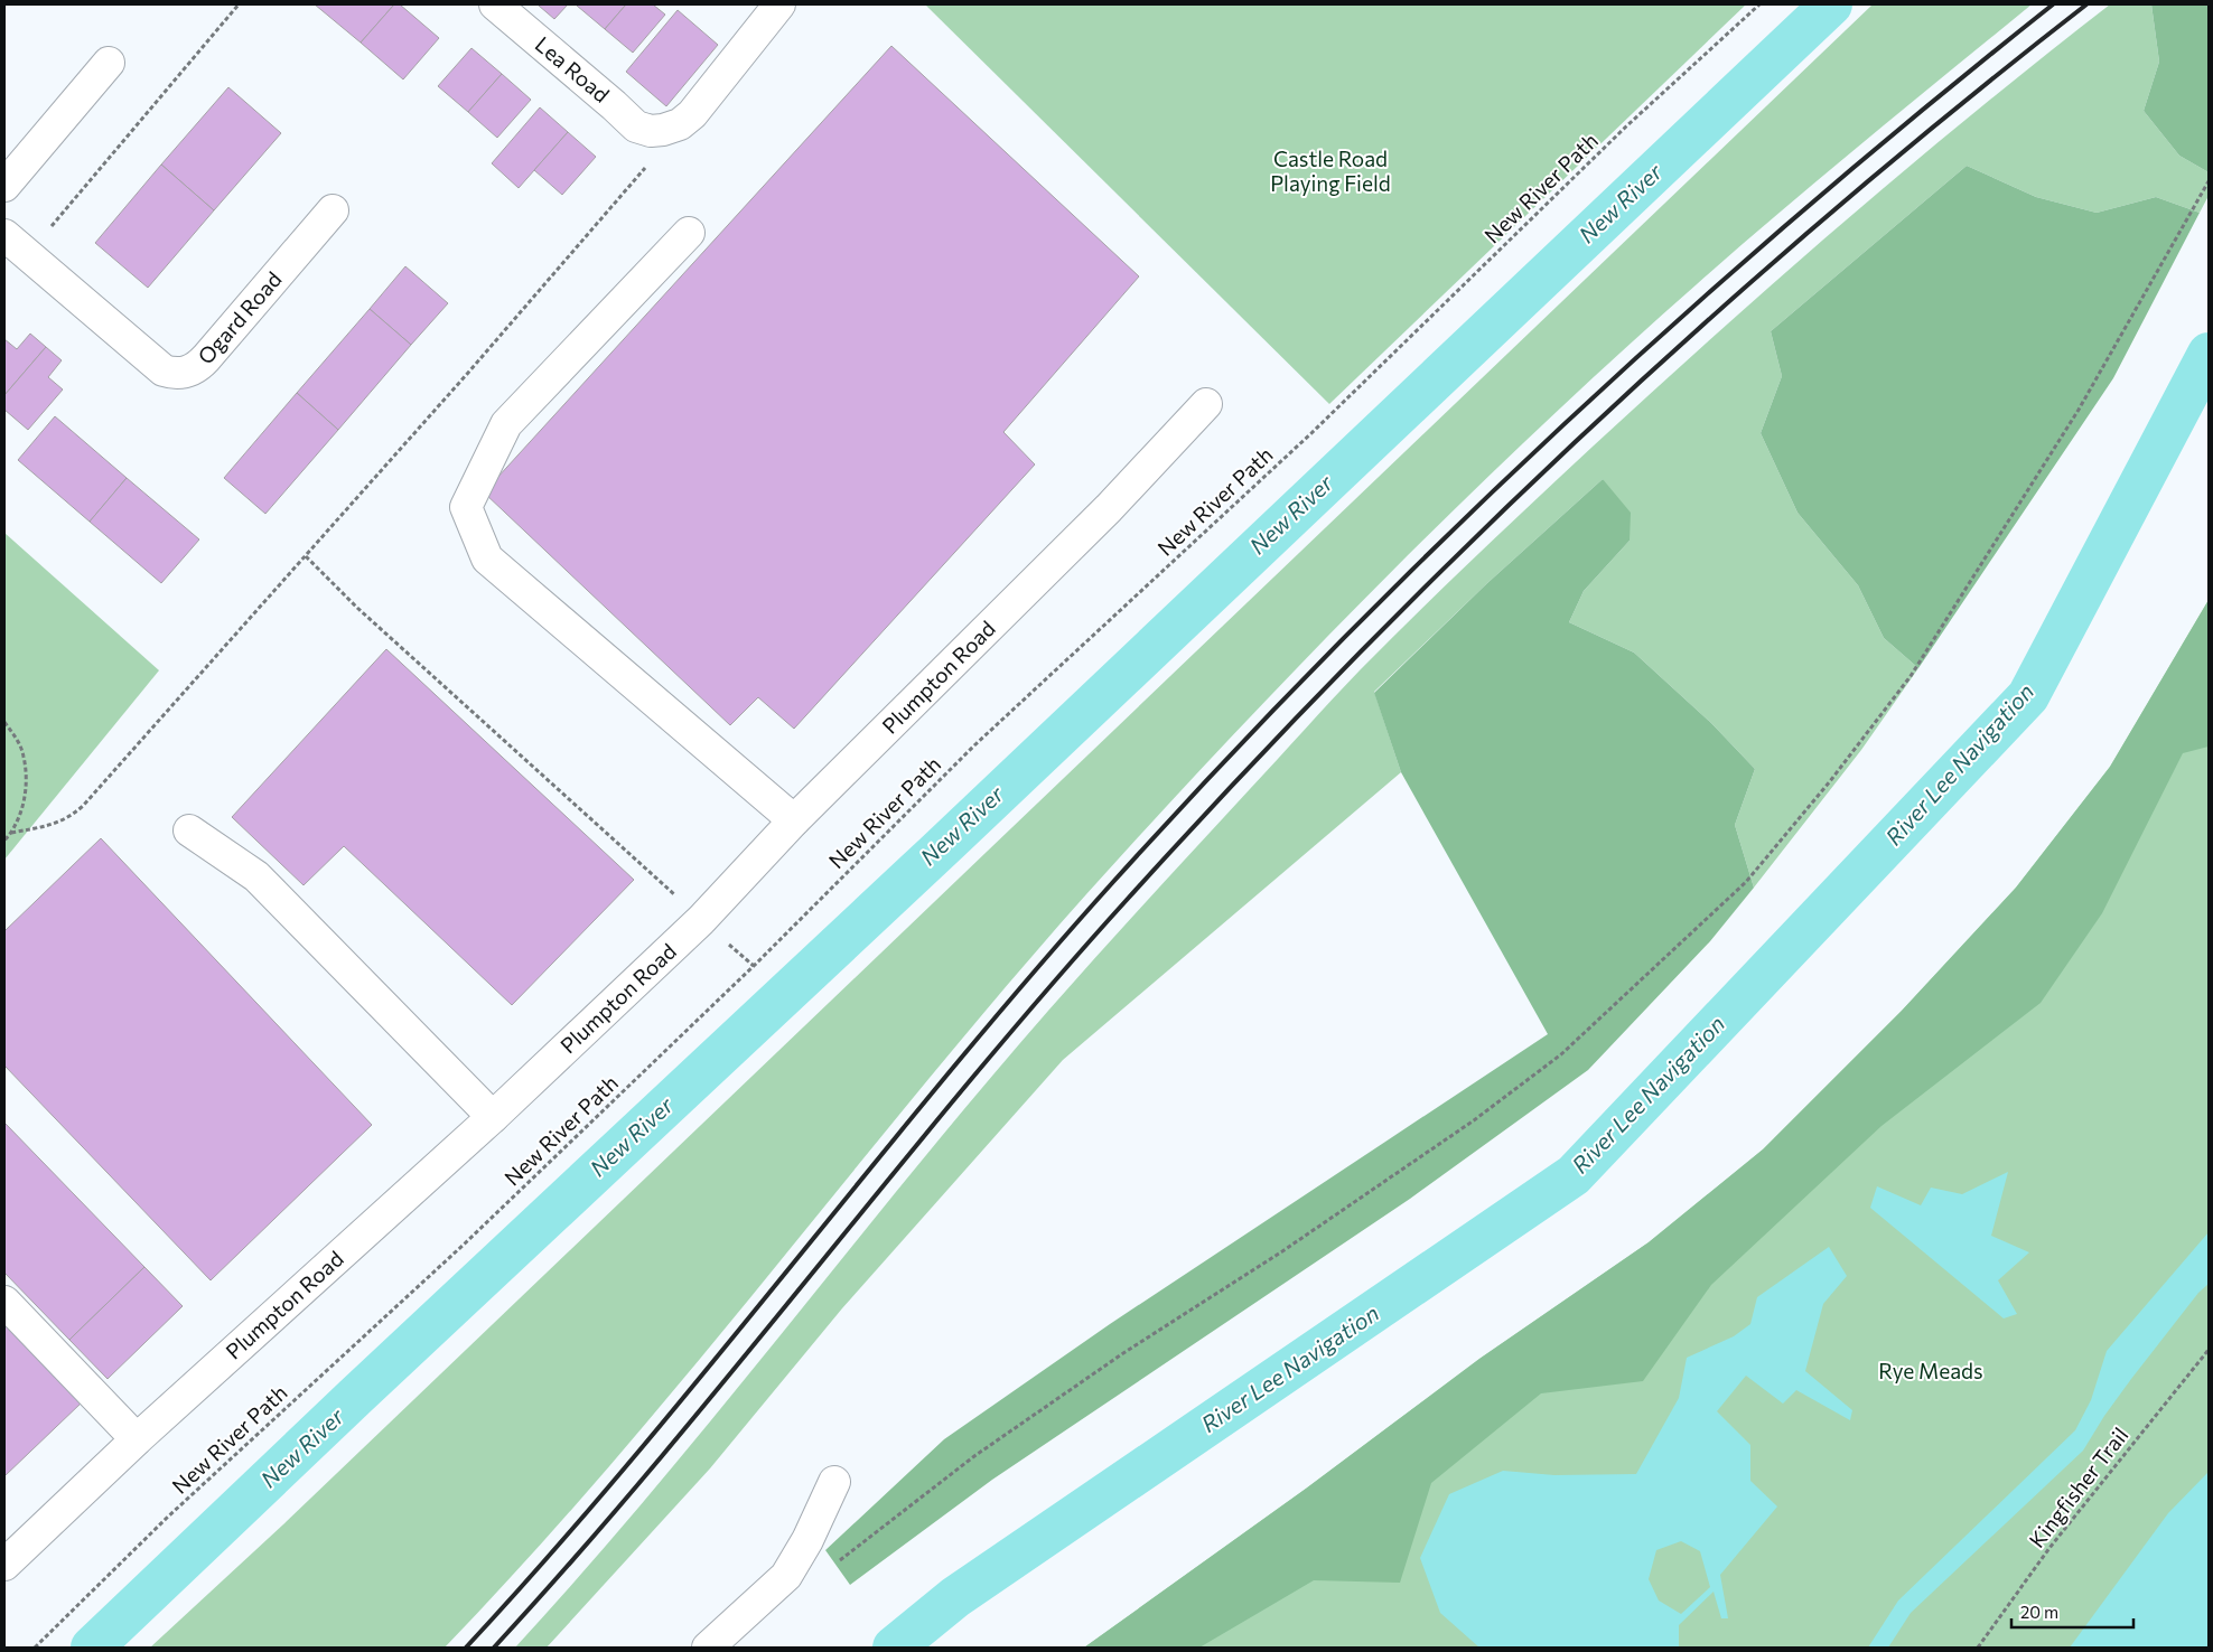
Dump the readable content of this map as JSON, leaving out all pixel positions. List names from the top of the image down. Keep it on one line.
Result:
{"streets":{"street":["Lea Road","Ogard Road","Plumpton Road"],"path":["New River Path","Kingfisher Trail"]},"water":["New River","River Lee Navigation"],"parks":["Castle Road Playing Field","Rye Meads"],"scale_bar":"20 m"}
